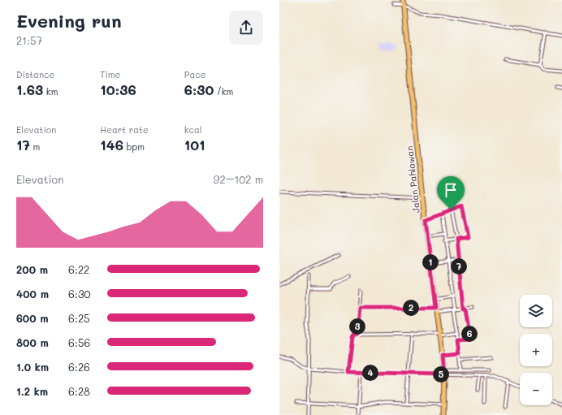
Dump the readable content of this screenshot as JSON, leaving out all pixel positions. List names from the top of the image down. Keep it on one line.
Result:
{"streets":{"main road":["Jalan Pahlawan"]},"page":{"heading":["Evening run","21:57"],"stats":[["Distance","1.63 km"],["Time","10:36"],["Pace","6:30 /km"],["Elevation","17 m"],["Heart rate","146 bpm"],["kcal","101"]],"chart":["Elevation","92–102 m"],"pins":["1","7","2","3","6","4","5"],"list":[{"name":"200 m","note":"6:22"},{"name":"400 m","note":"6:30"},{"name":"600 m","note":"6:25"},{"name":"800 m","note":"6:56"},{"name":"1.0 km","note":"6:26"},{"name":"1.2 km","note":"6:28"}],"map_buttons":["+","−"]}}
